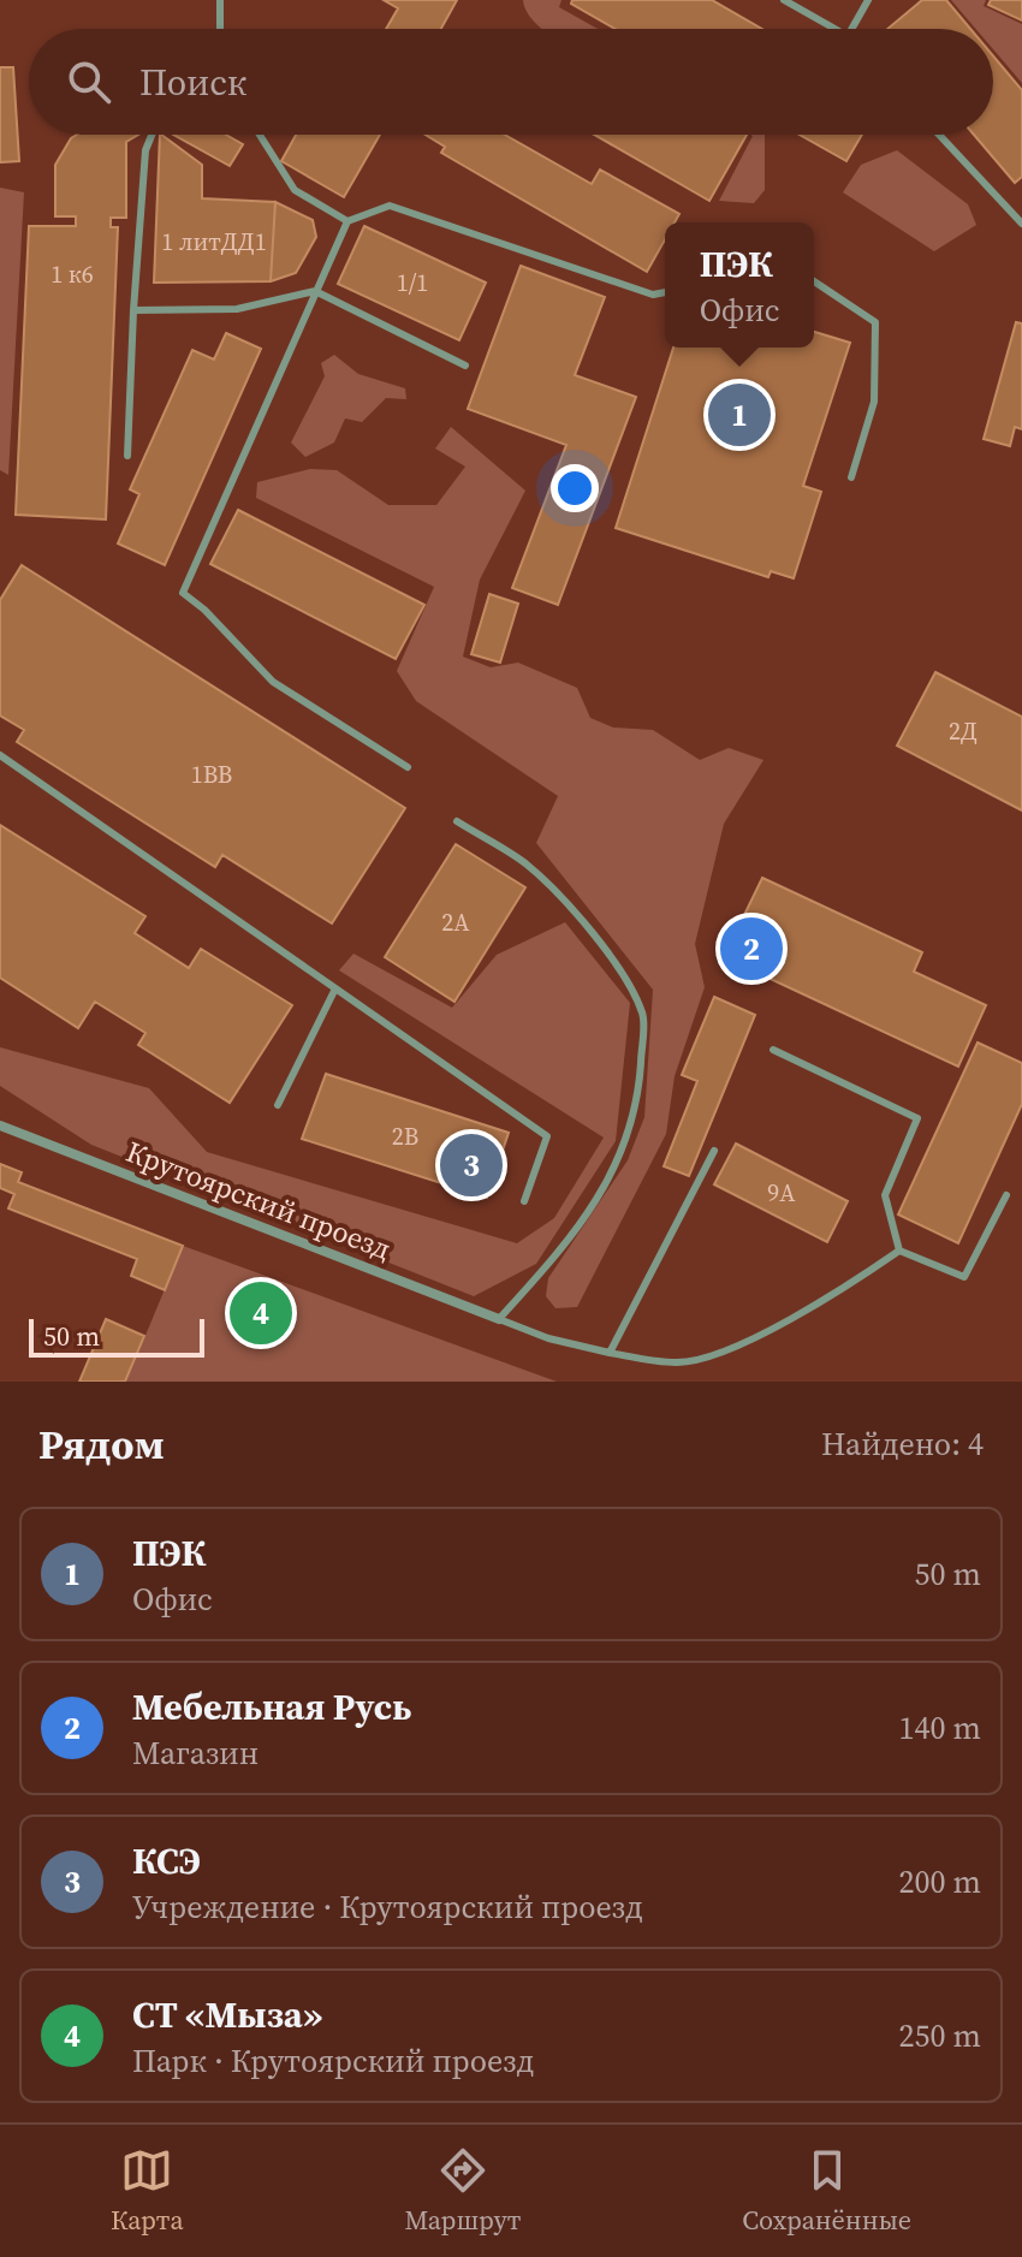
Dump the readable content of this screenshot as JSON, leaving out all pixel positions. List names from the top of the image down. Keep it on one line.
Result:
{"streets":{"street":["Крутоярский проезд"]},"house_numbers":["1 литДД1","1 к6","1/1","2Д","1ВВ","2А","2В","9А"],"scale_bar":"50 m","page":{"search":"Поиск","popup":["ПЭК","Офис"],"pins":["1","2","3","4"],"scale":"50 m","heading":["Рядом","Найдено: 4"],"list":[{"mark":"1","name":"ПЭК","note":"Офис","value":"50 m"},{"mark":"2","name":"Мебельная Русь","note":"Магазин","value":"140 m"},{"mark":"3","name":"КСЭ","note":"Учреждение · Крутоярский проезд","value":"200 m"},{"mark":"4","name":"СТ «Мыза»","note":"Парк · Крутоярский проезд","value":"250 m"}],"nav":["Карта","Маршрут","Сохранённые"]}}
